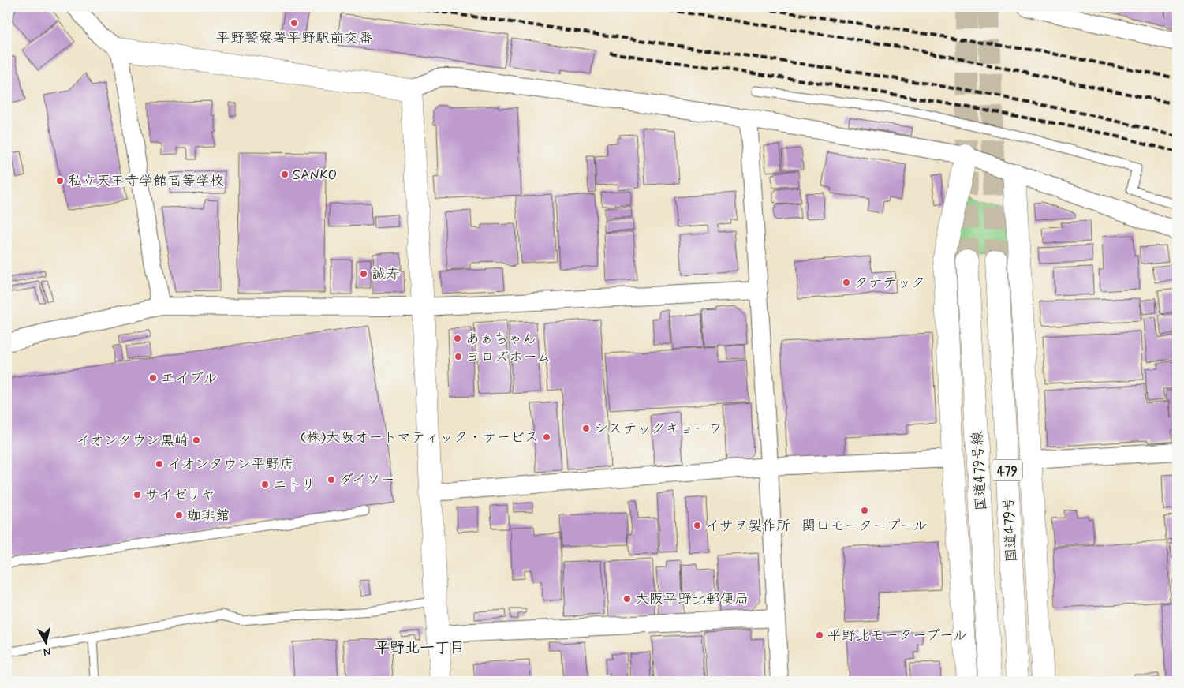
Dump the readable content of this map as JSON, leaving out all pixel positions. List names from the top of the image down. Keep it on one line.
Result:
{"streets":{"main road":["479","国道479号線","国道479号"]},"districts":["平野北一丁目"],"places":["平野警察署平野駅前交番","SANKO","私立天王寺学館高等学校","誠寿","タナテック","あぁちゃん","ヨロズホーム","エイブル","システックキョーワ","(株)大阪オートマティック・サービス","イオンタウン黒崎","イオンタウン平野店","ダイソー","ニトリ","サイゼリヤ","関口モータープール","珈琲館","イサヲ製作所","大阪平野北郵便局","平野北モータープール"],"north":"bottom"}
